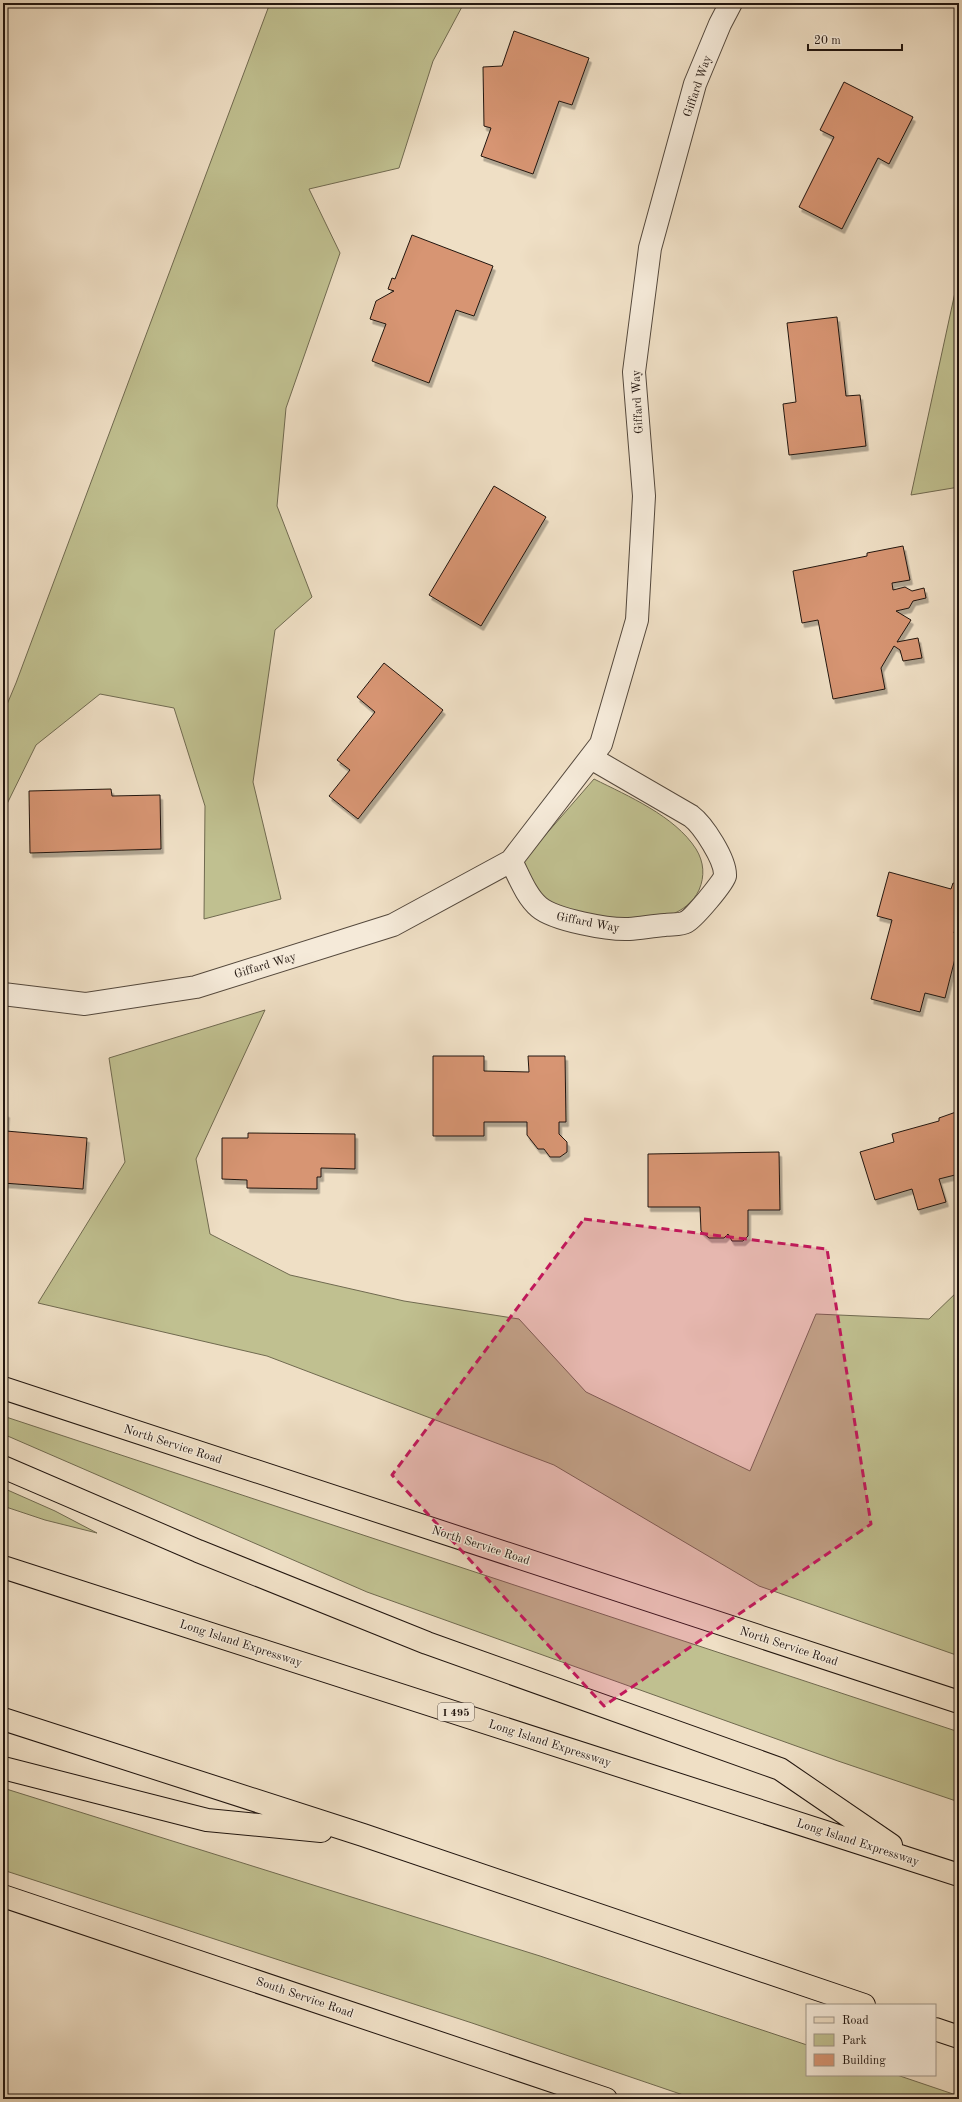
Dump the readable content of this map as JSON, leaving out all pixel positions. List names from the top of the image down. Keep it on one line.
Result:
{"streets":{"main road":["North Service Road","Long Island Expressway","I 495","South Service Road"],"street":["Giffard Way"]},"legend":["Road","Park","Building"],"scale_bar":"20 m"}
